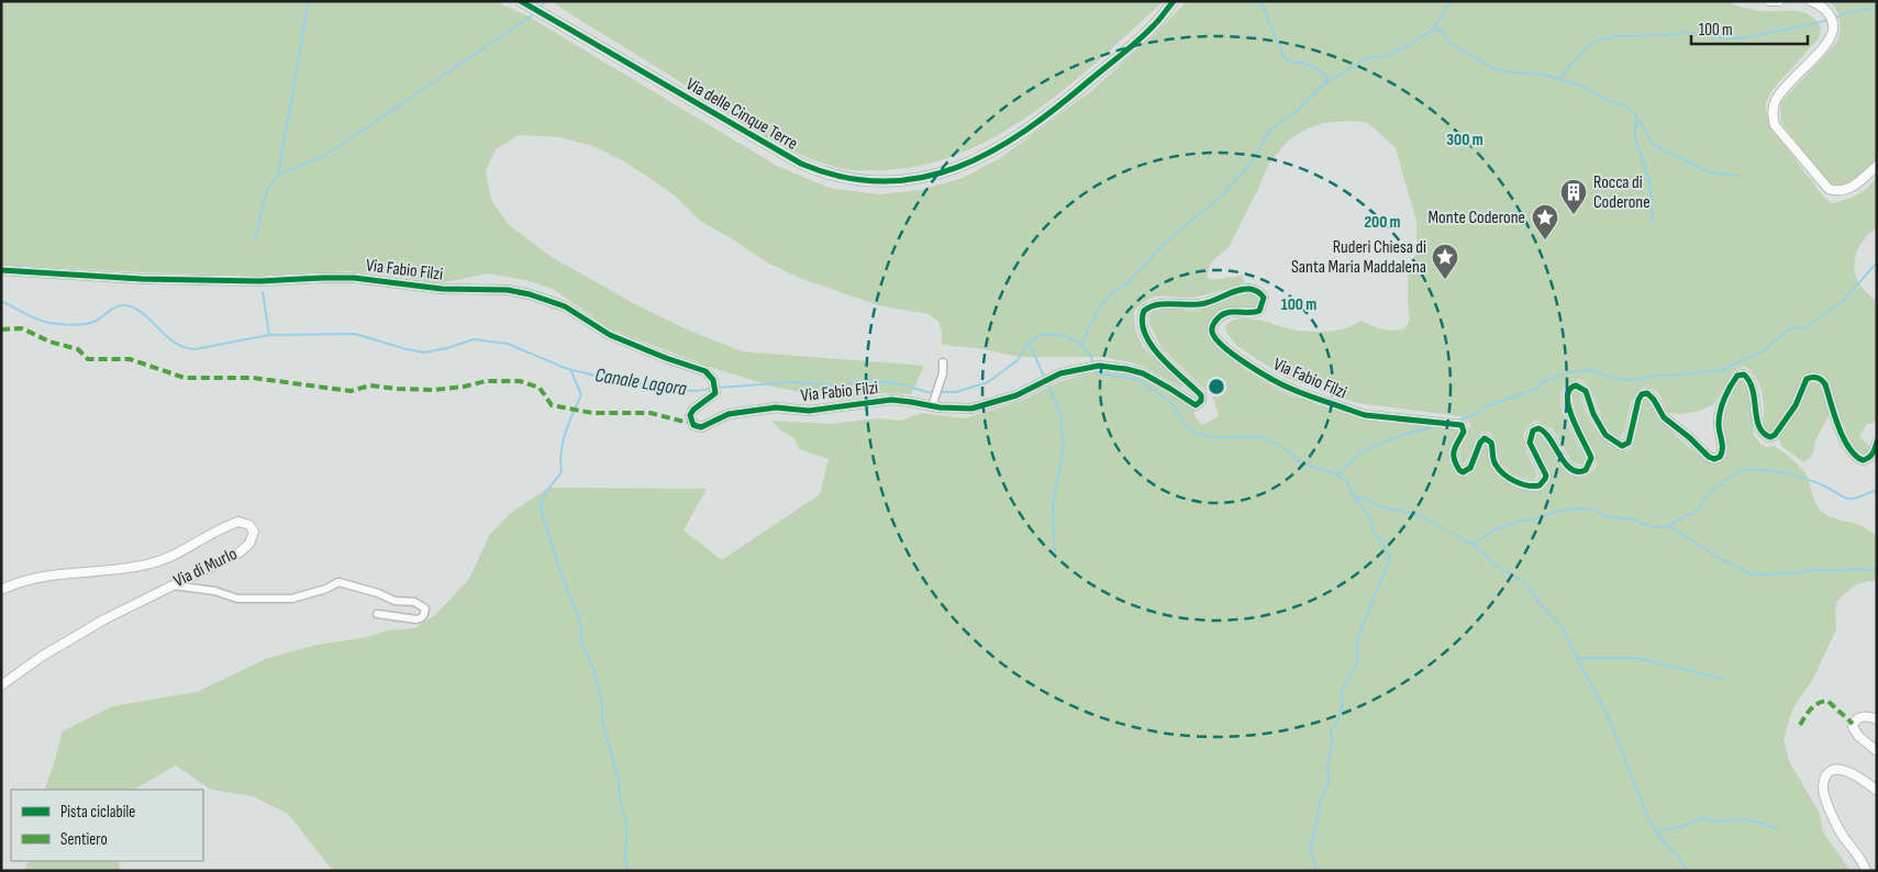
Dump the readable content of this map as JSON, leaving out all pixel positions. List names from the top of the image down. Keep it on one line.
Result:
{"streets":{"main road":["Via delle Cinque Terre"],"street":["Via Fabio Filzi","Via di Murlo"]},"water":["Canale Lagora"],"places":{"building":["Rocca di Coderone"],"place":["Monte Coderone","Ruderi Chiesa di Santa Maria Maddalena"]},"legend":["Pista ciclabile","Sentiero"],"scale_bar":"100 m","rings":["300 m","200 m","100 m"]}
